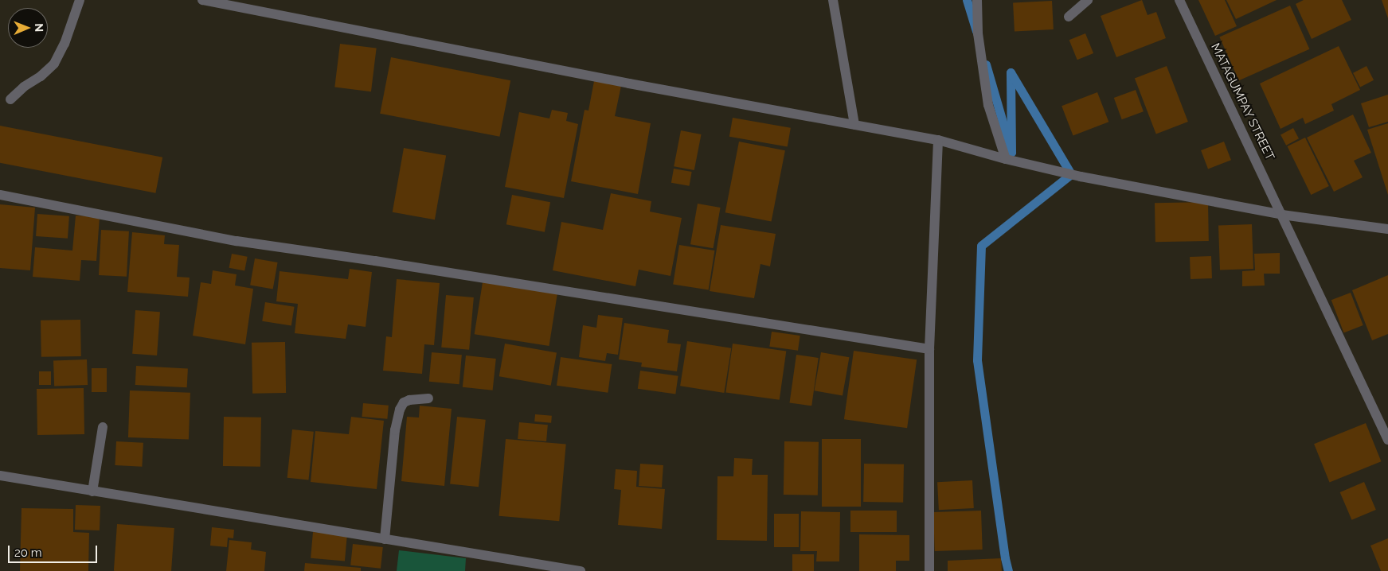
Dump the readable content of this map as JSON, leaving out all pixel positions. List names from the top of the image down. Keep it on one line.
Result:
{"streets":{"street":["MATAGUMPAY STREET"]},"scale_bar":"20 m","north":"right"}
